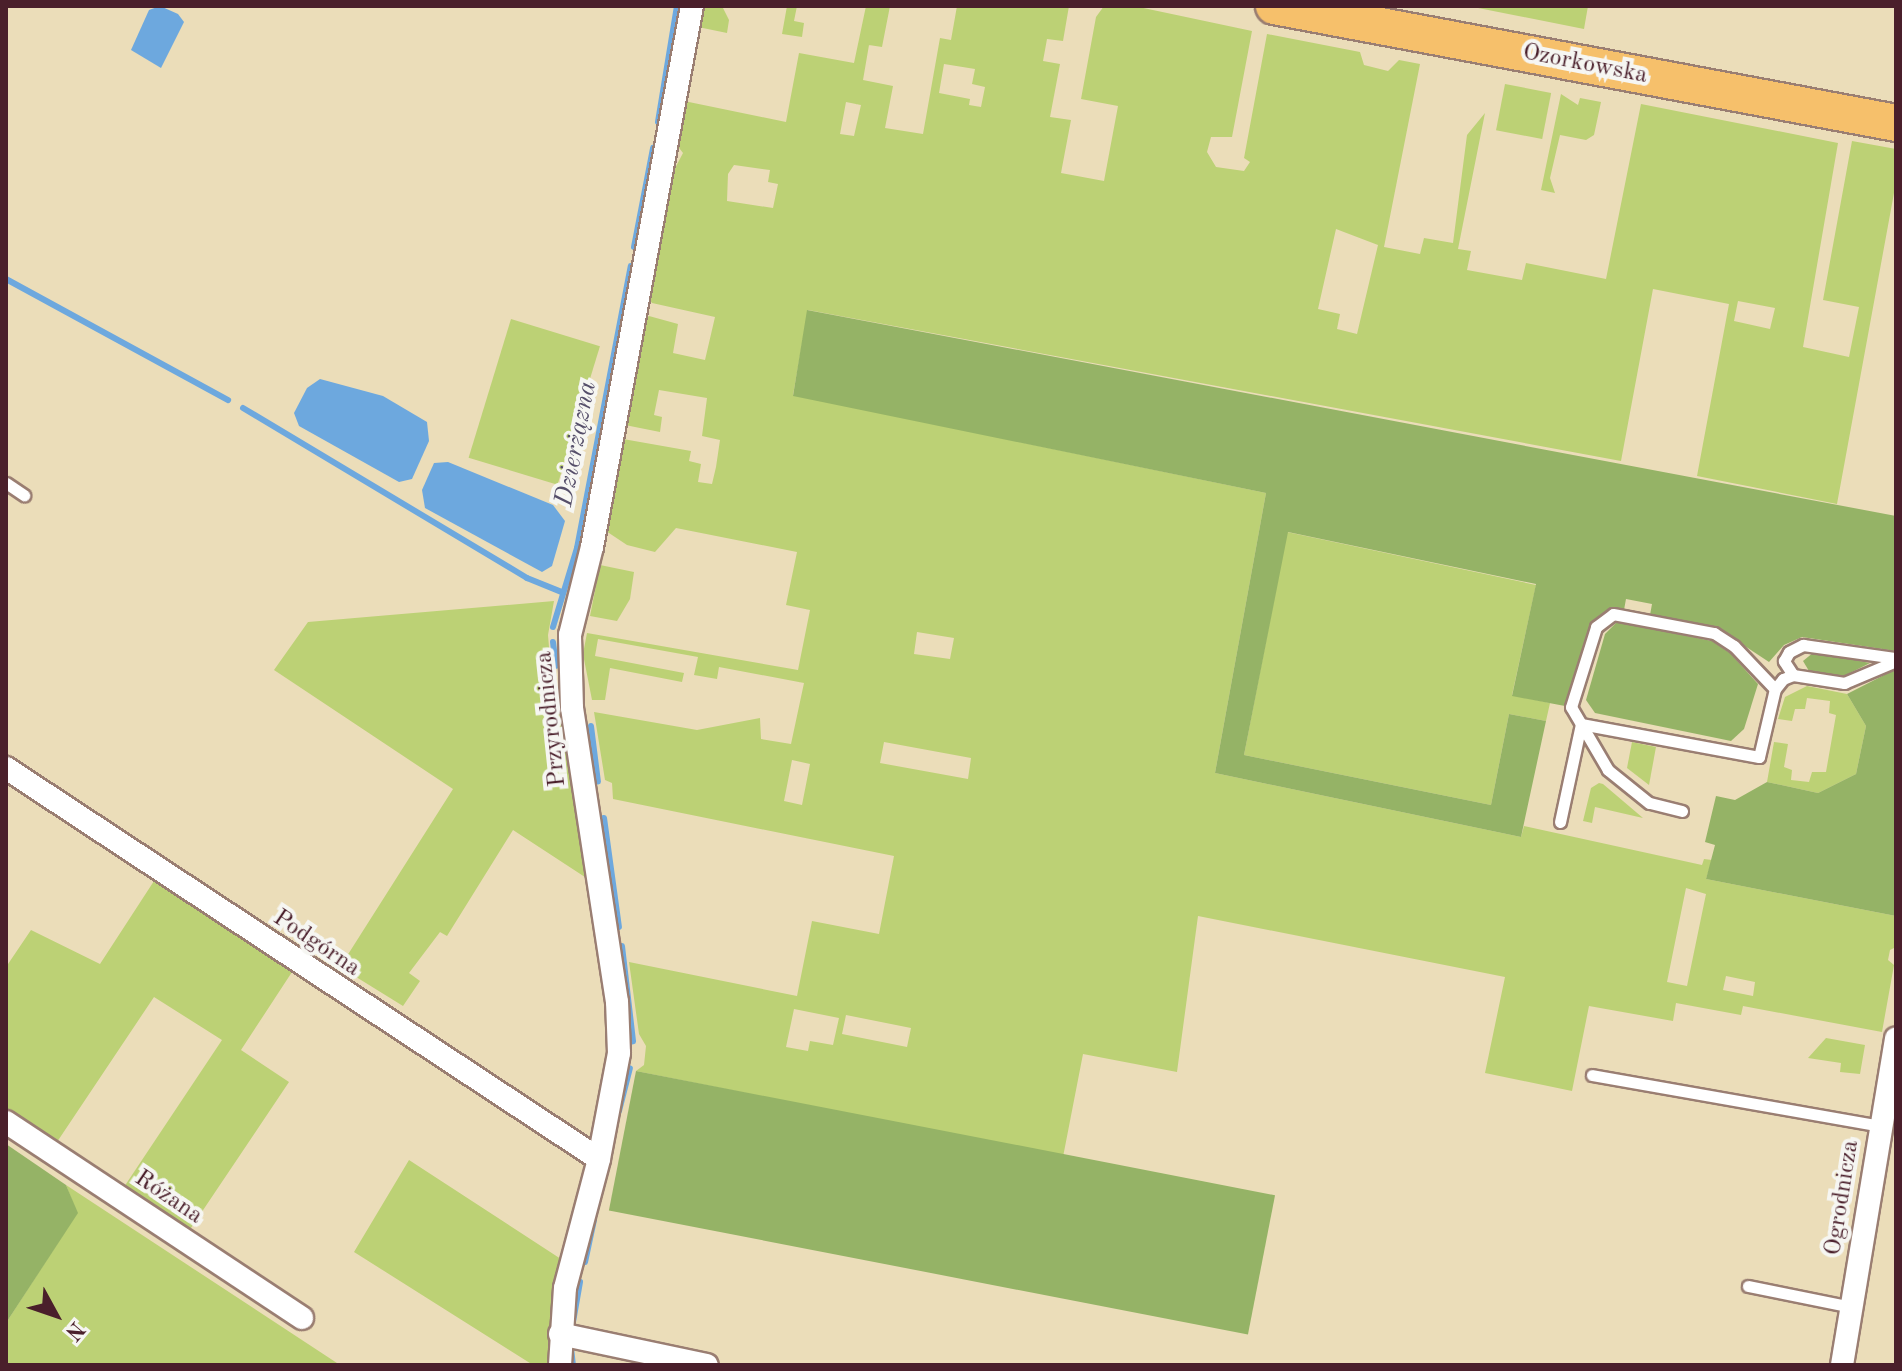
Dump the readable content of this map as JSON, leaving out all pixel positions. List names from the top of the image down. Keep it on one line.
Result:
{"streets":{"main road":["Ozorkowska"],"street":["Przyrodnicza","Podgórna","Różana","Ogrodnicza"]},"crossings":[["Przyrodnicza","Podgórna"]],"water":["Dzierżązna"],"north":"bottom right"}
